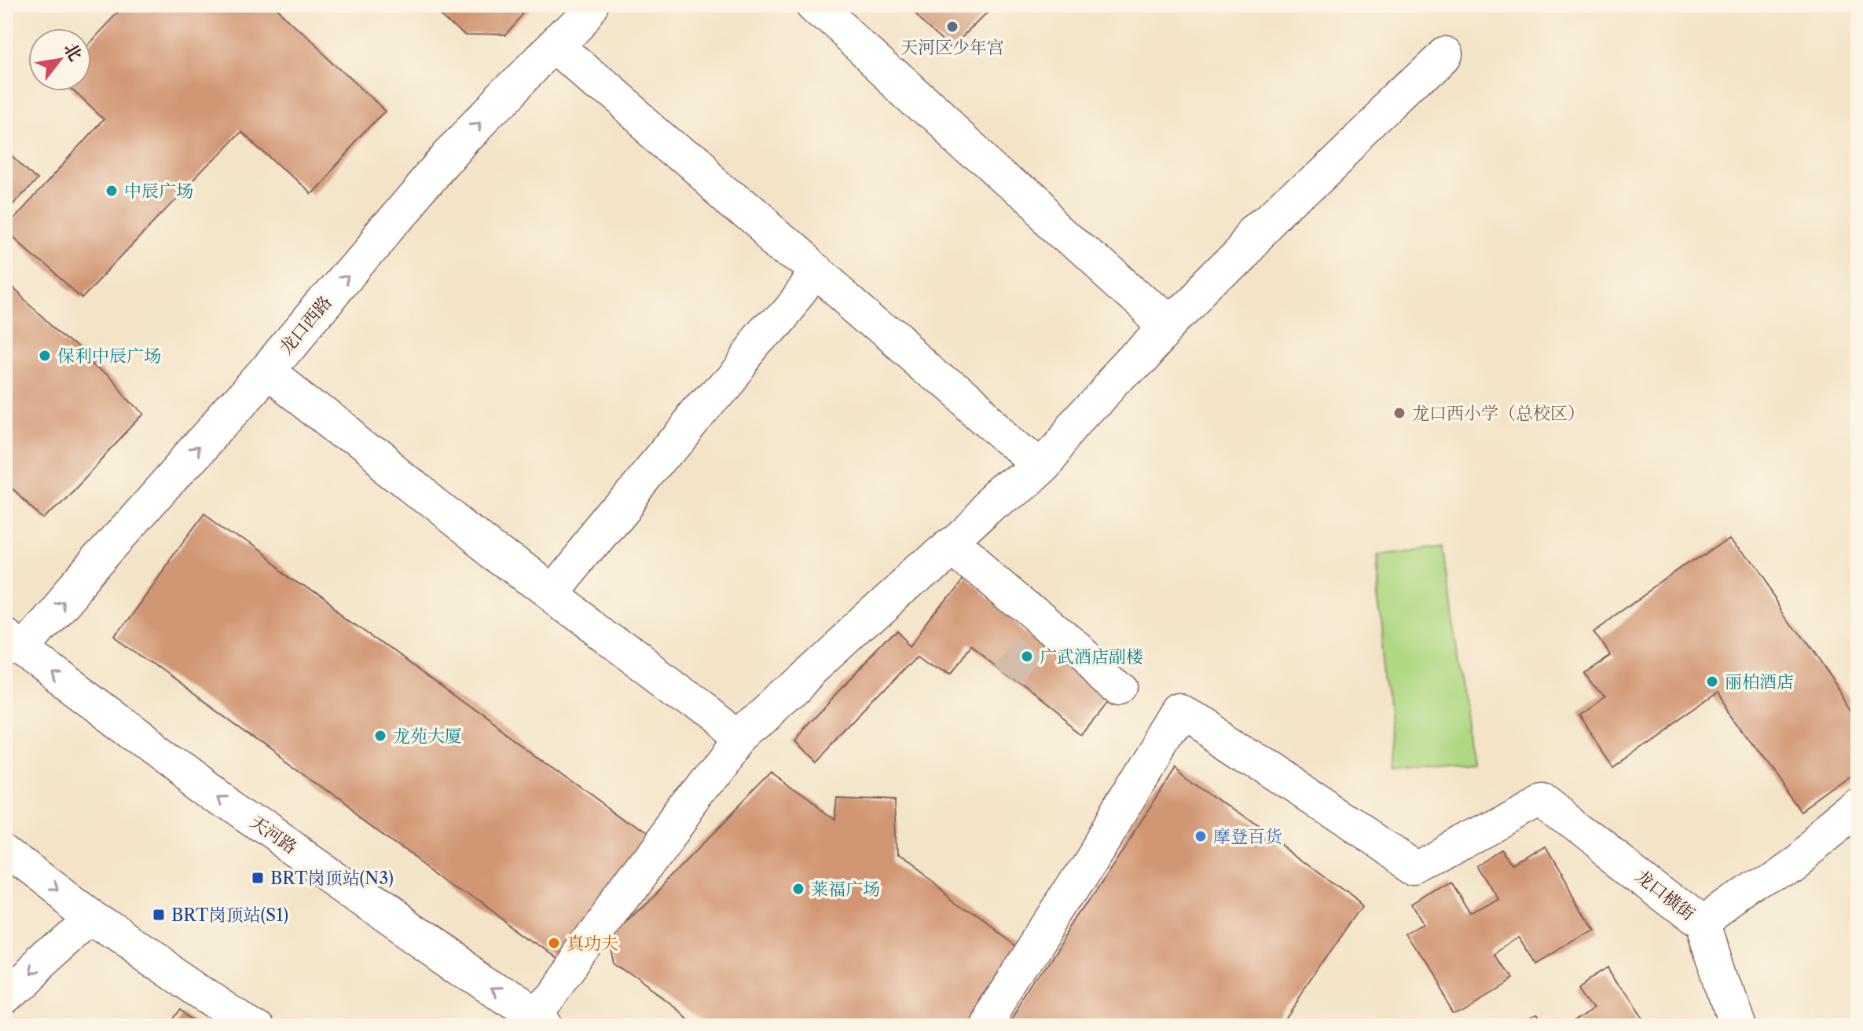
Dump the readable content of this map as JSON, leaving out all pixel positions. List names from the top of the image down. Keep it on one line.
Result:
{"streets":{"main road":["龙口西路","天河路","龙口横街"]},"crossings":[["龙口西路","天河路"]],"one_way":["龙口西路"],"places":{"other":["天河区少年宫","中辰广场","保利中辰广场","龙口西小学（总校区）","广武酒店副楼","丽柏酒店","龙苑大厦","摩登百货","莱福广场","真功夫"],"transit":["BRT岗顶站(N3)","BRT岗顶站(S1)"]},"north":"top right"}
